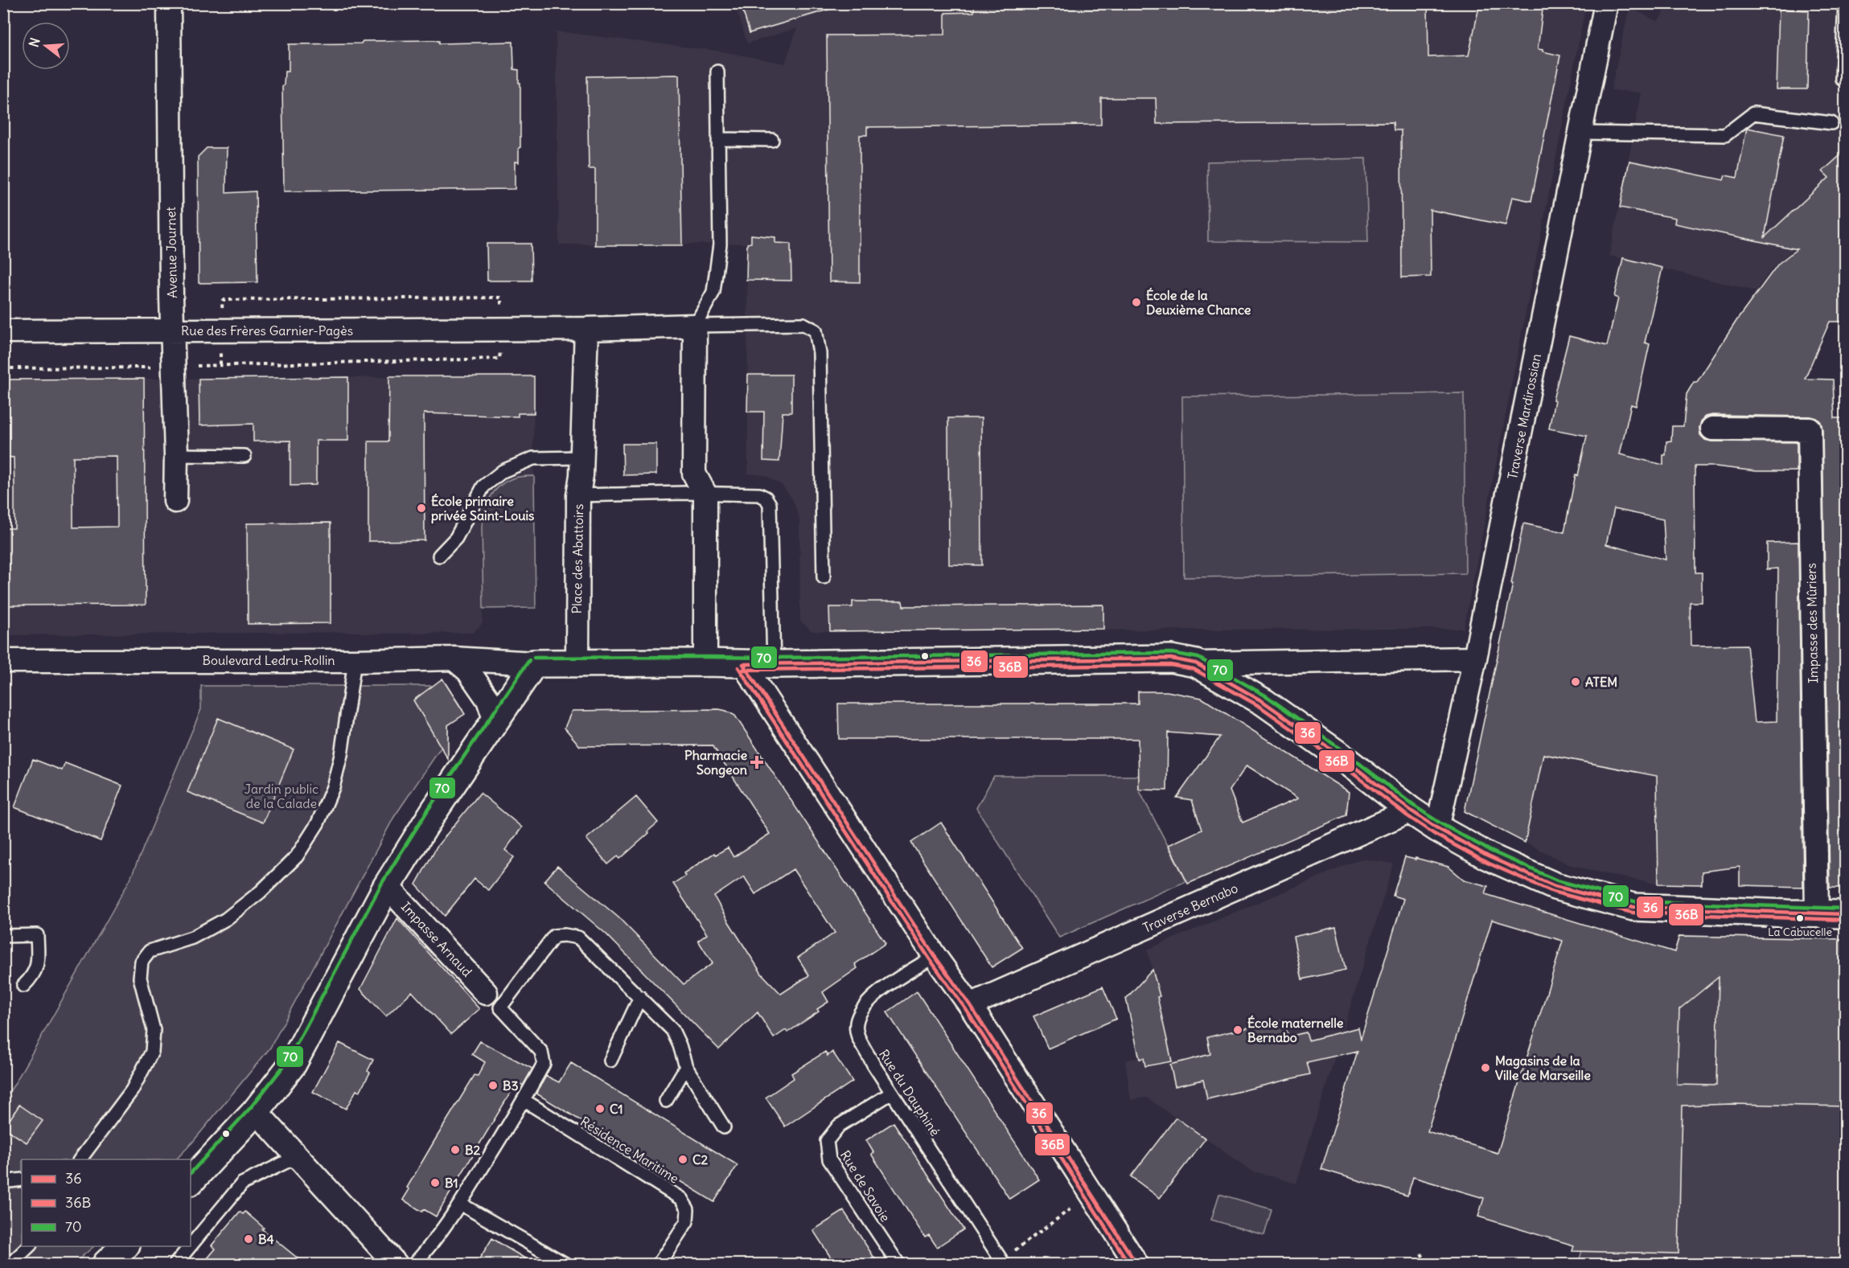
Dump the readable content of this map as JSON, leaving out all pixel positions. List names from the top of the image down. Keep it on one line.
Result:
{"streets":{"street":["Avenue Journet","Rue des Frères Garnier-Pagès","Traverse Mardirossian","Place des Abattoirs","Impasse des Mûriers","Boulevard Ledru-Rollin","Traverse Bernabo","Impasse Arnaud"],"lane":["Rue du Dauphiné","Résidence Maritime","Rue de Savoie"]},"crossings":[["Avenue Journet","Rue des Frères Garnier-Pagès"],["Rue du Dauphiné","Rue de Savoie"]],"parks":["Jardin public de la Calade"],"places":{"other":["École de la Deuxième Chance","École primaire privée Saint-Louis","ATEM","La Cabucelle","École maternelle Bernabo","Magasins de la Ville de Marseille","B3","C1","B2","C2","B1","B4"],"health":["Pharmacie Songeon"]},"lines":["transit line 70","transit line 36","transit line 36B"],"legend":["36","36B","70"],"north":"left"}
